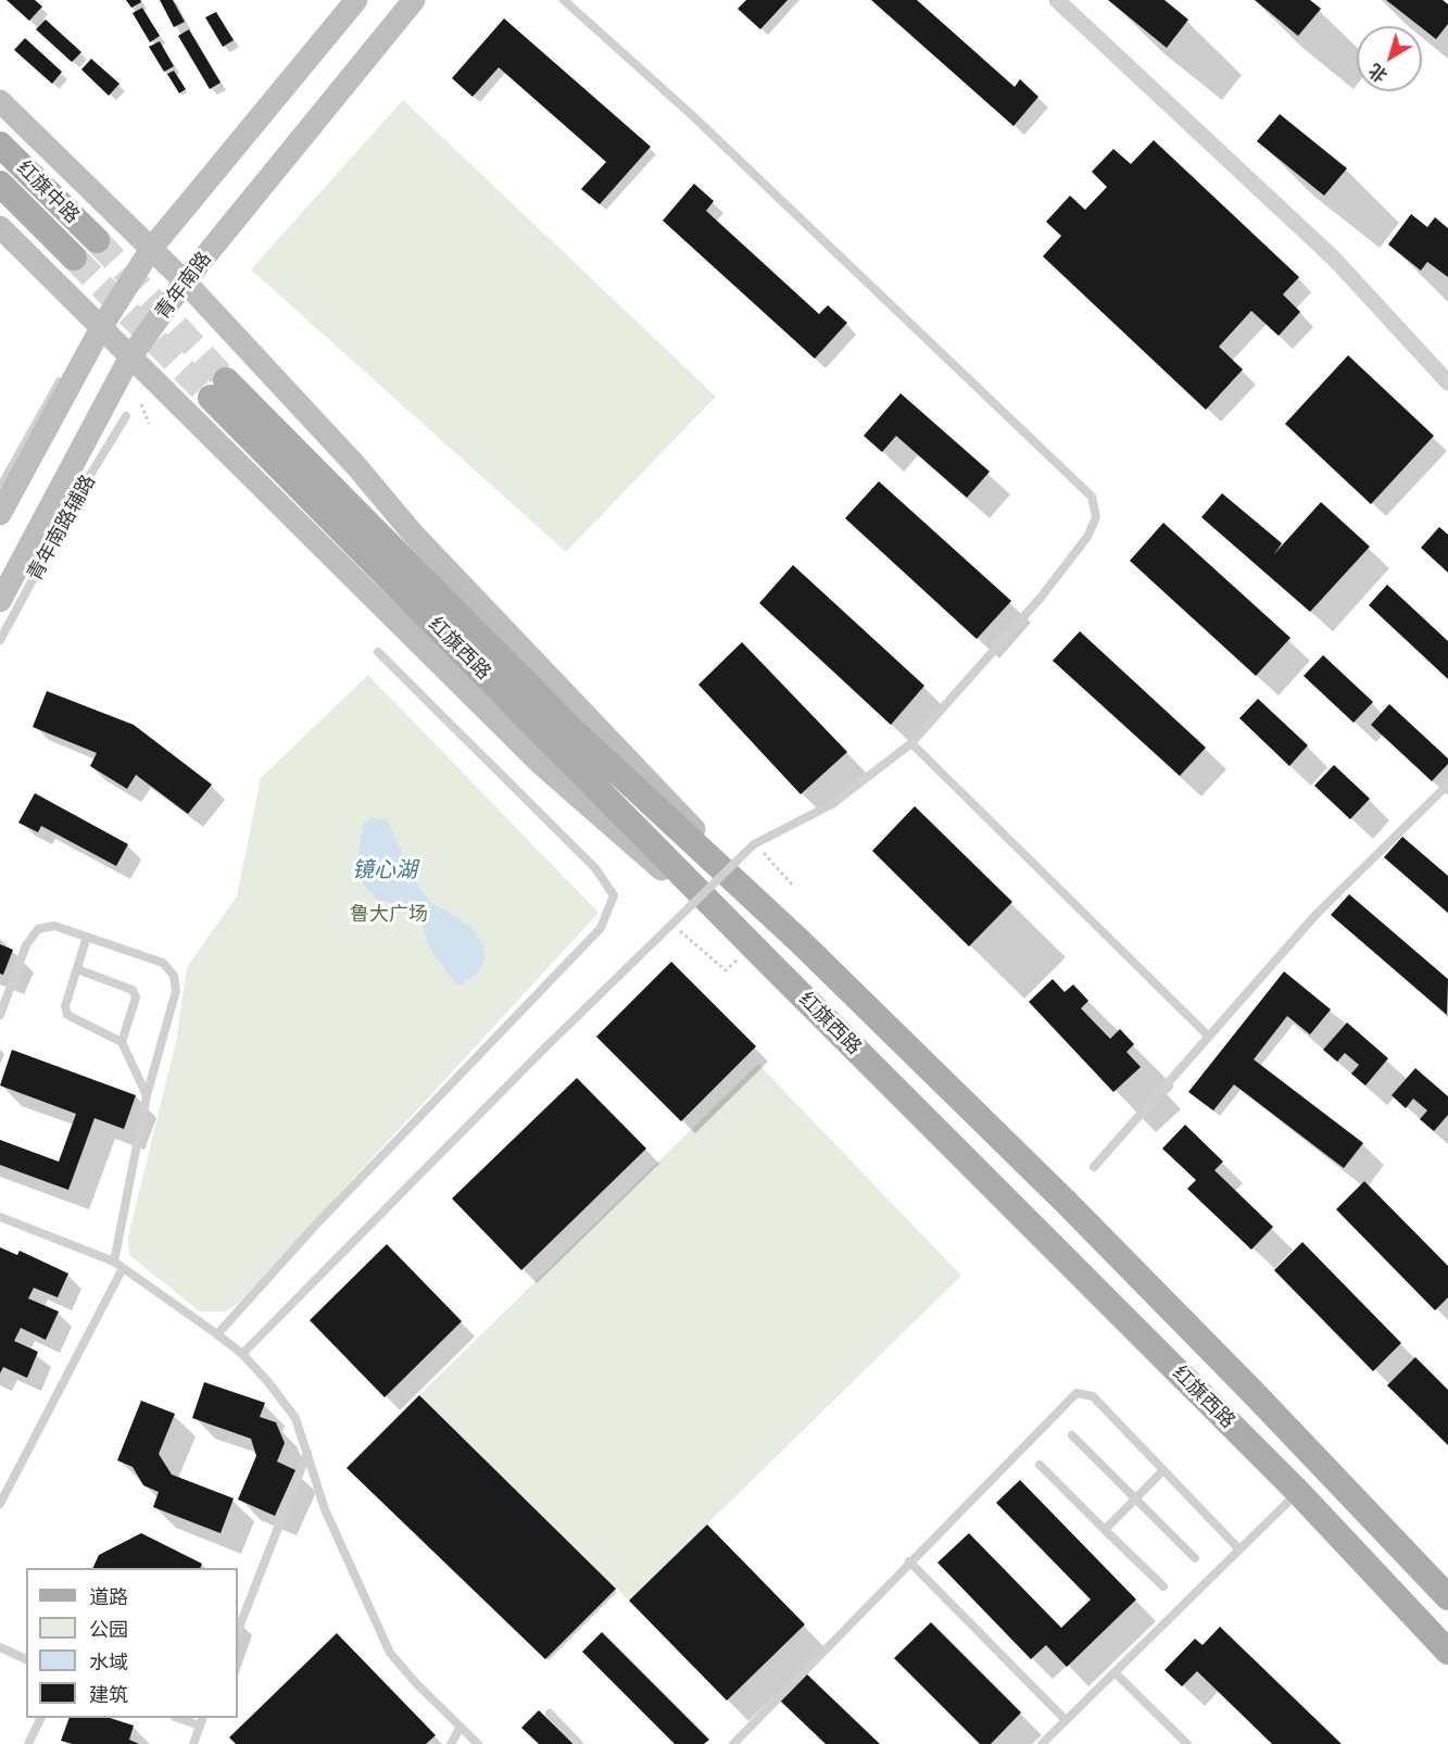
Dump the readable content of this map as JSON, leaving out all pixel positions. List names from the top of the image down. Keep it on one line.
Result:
{"streets":{"main road":["红旗中路","青年南路","红旗西路"],"lane":["青年南路辅路"]},"water":["镜心湖"],"parks":["鲁大广场"],"legend":["道路","公园","水域","建筑"],"north":"bottom left"}
